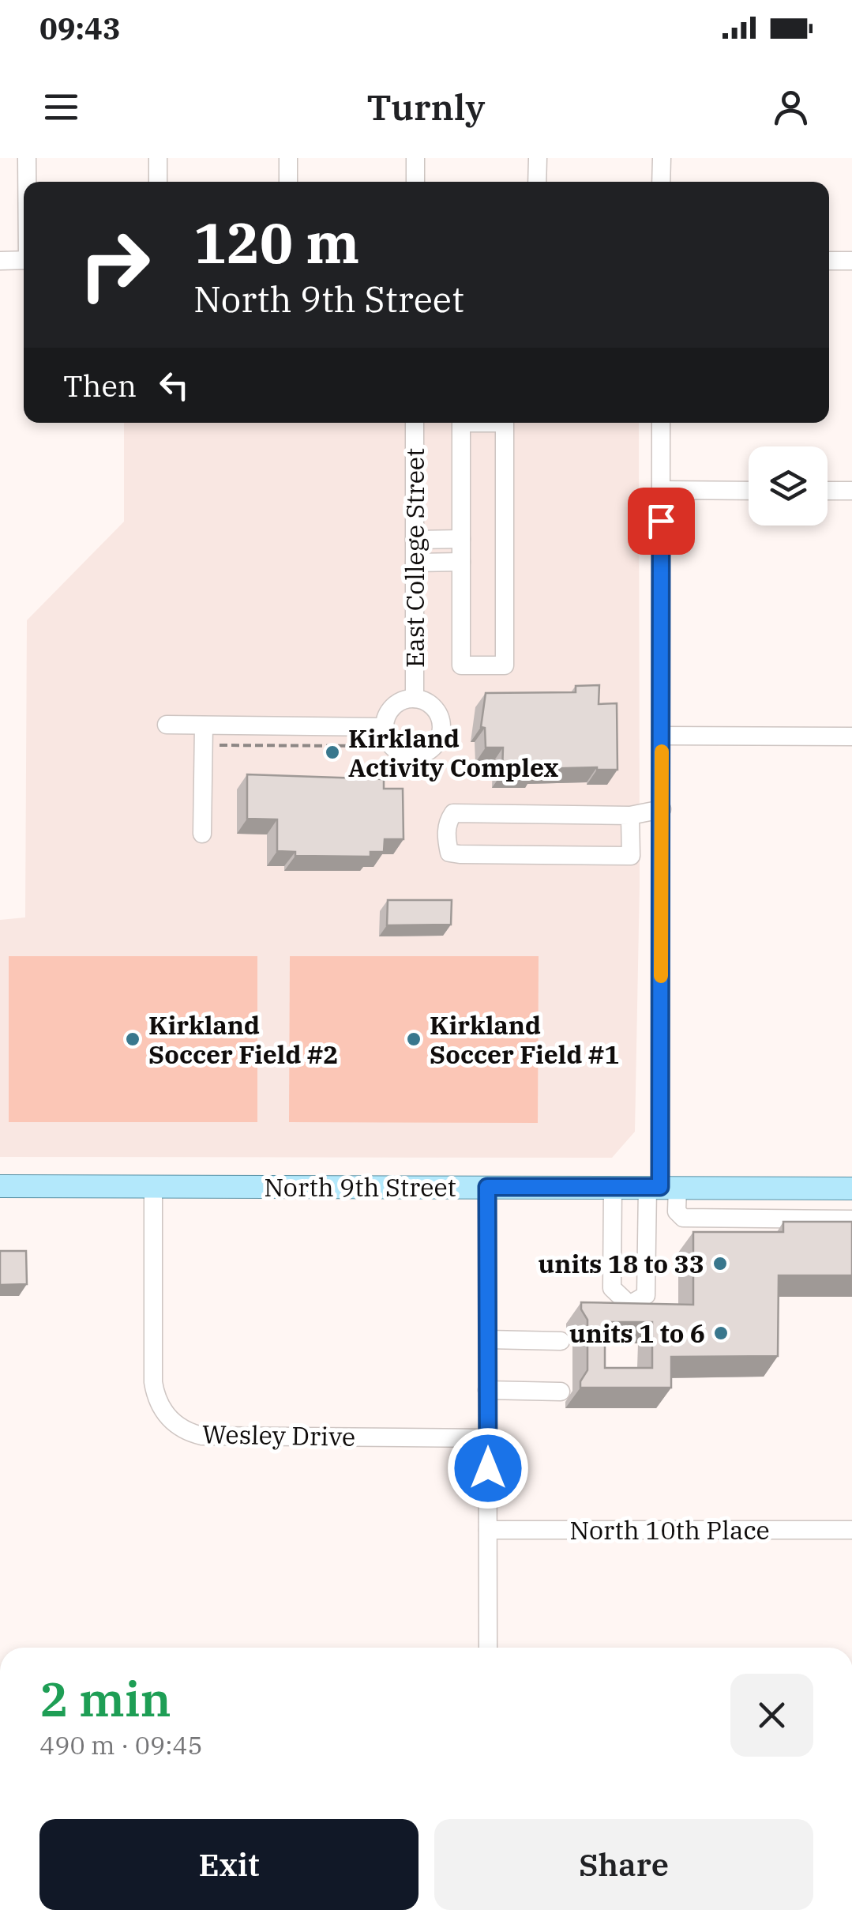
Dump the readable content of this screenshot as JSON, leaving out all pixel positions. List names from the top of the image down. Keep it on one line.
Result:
{"streets":{"main road":["North 9th Street"],"street":["East College Street","Wesley Drive","North 10th Place"]},"crossings":[["North 9th Street","Wesley Drive"]],"places":["Kirkland Activity Complex","Kirkland Soccer Field #2","Kirkland Soccer Field #1","units 18 to 33","units 1 to 6"],"page":{"status":"09:43","header":"Turnly","turn":["120 m","North 9th Street"],"then":"Then","heading":["2 min","490 m · 09:45"],"buttons":["Exit","Share"]}}
